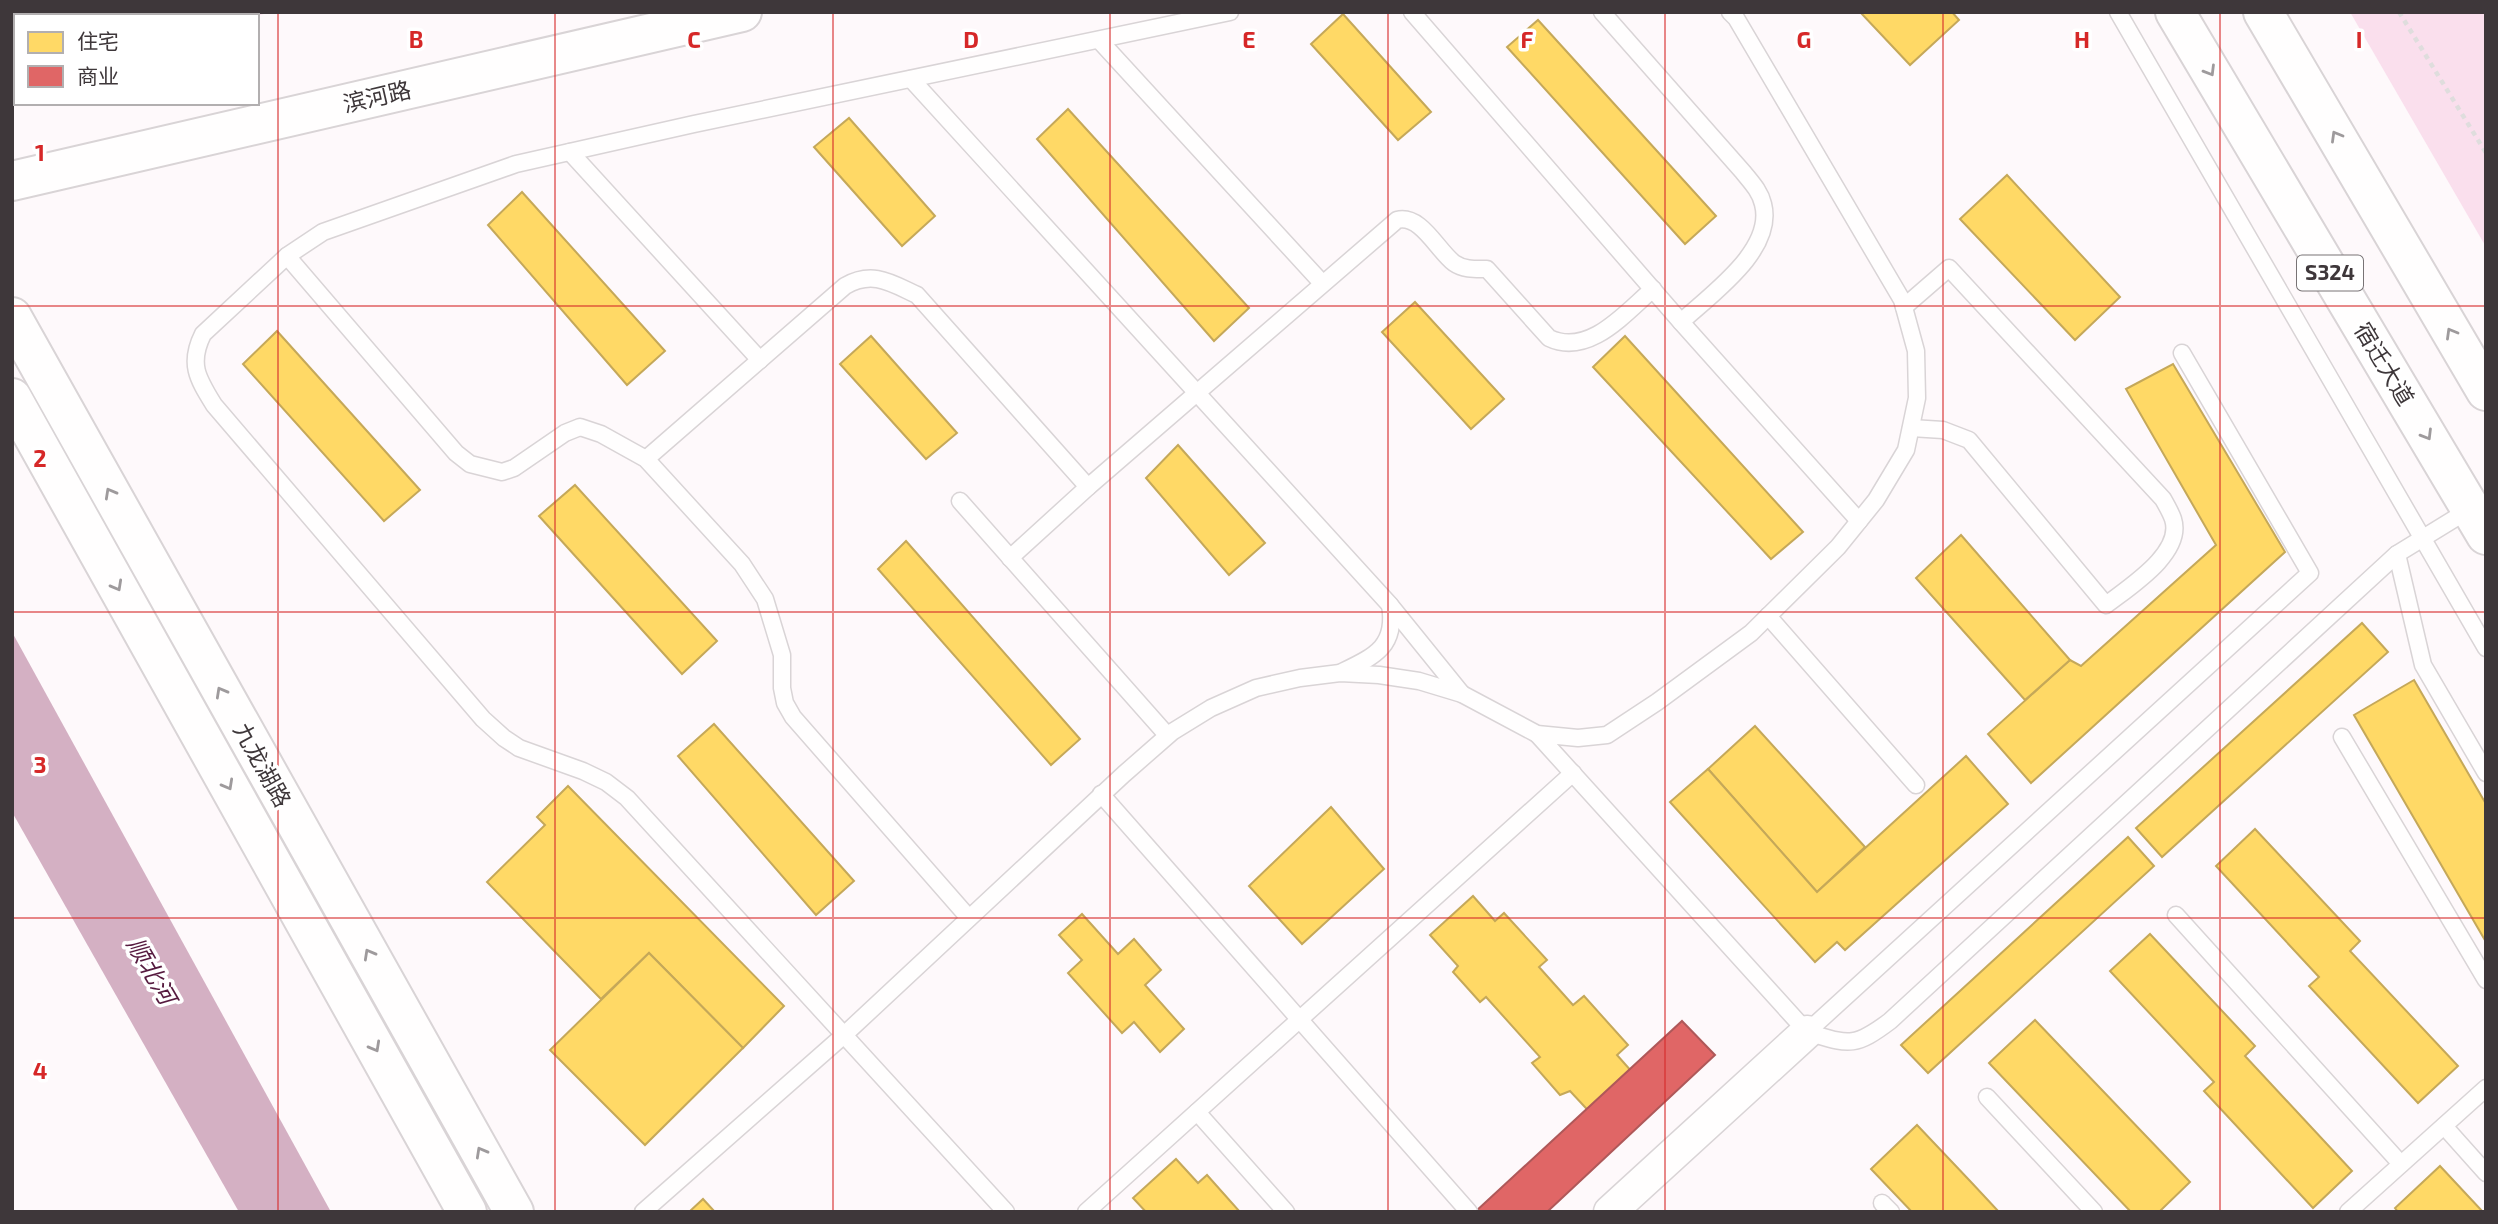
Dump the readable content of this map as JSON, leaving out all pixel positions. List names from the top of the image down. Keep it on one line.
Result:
{"streets":{"street":["滨河路","S324","宿迁大道","九龙湖路"]},"water":["顺北河"],"legend":["住宅","商业"],"grid":{"columns":["B","C","D","E","F","G","H","I"],"rows":["1","2","3","4"]}}
